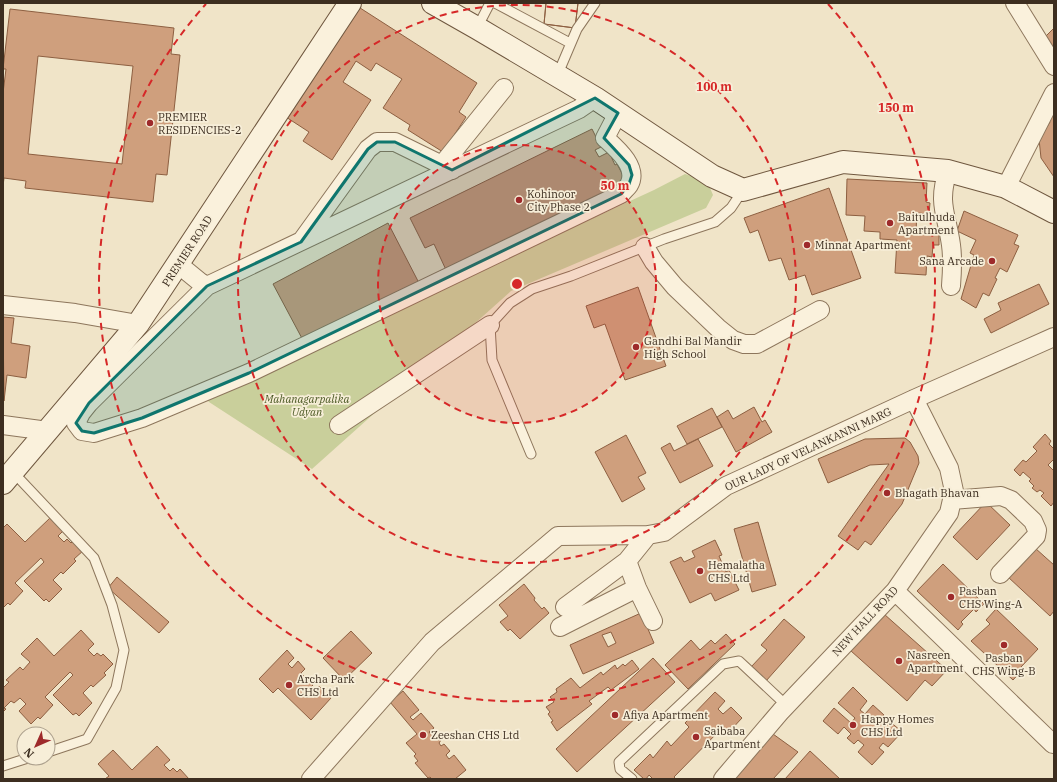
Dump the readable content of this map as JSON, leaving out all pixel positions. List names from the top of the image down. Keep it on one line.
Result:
{"streets":{"street":["PREMIER ROAD","OUR LADY OF VELANKANNI MARG","NEW HALL ROAD"]},"crossings":[["OUR LADY OF VELANKANNI MARG","NEW HALL ROAD"]],"parks":["Mahanagarpalika Udyan"],"places":["PREMIER RESIDENCIES-2","Kohinoor City Phase 2","Baitulhuda Apartment","Minnat Apartment","Sana Arcade","Gandhi Bal Mandir High School","Bhagath Bhavan","Hemalatha CHS Ltd","Pasban CHS Wing-A","Pasban CHS Wing-B","Nasreen Apartment","Archa Park CHS Ltd","Afiya Apartment","Happy Homes CHS Ltd","Zeeshan CHS Ltd","Saibaba Apartment"],"north":"bottom left","rings":["100 m","150 m","50 m"]}
